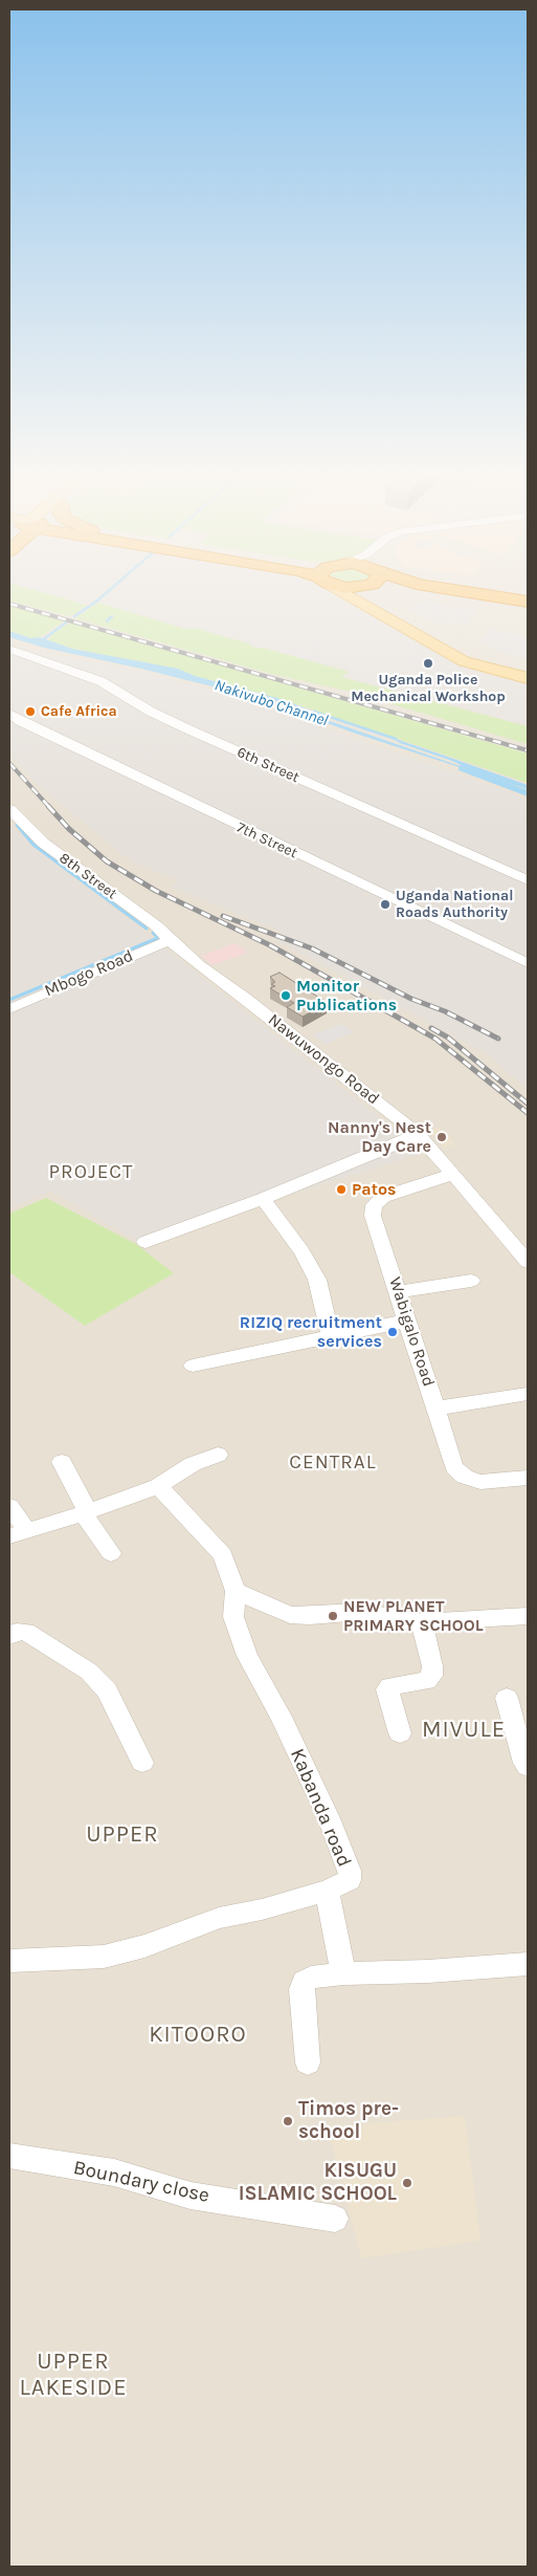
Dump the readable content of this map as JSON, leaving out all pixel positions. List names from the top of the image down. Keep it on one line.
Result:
{"streets":{"street":["6th Street","7th Street","8th Street","Mbogo Road","Nawuwongo Road","Wabigalo Road","Kabanda road","Boundary close"]},"crossings":[["8th Street","Mbogo Road"],["8th Street","Nawuwongo Road"],["Mbogo Road","Nawuwongo Road"],["Nawuwongo Road","Wabigalo Road"]],"districts":["PROJECT","CENTRAL","MIVULE","UPPER","KITOORO","UPPER LAKESIDE"],"water":["Nakivubo Channel"],"places":["Uganda Police Mechanical Workshop","Cafe Africa","Uganda National Roads Authority","Monitor Publications","Nanny's Nest Day Care","Patos","RIZIQ recruitment services","NEW PLANET PRIMARY SCHOOL","Timos pre- school","KISUGU ISLAMIC SCHOOL"]}
